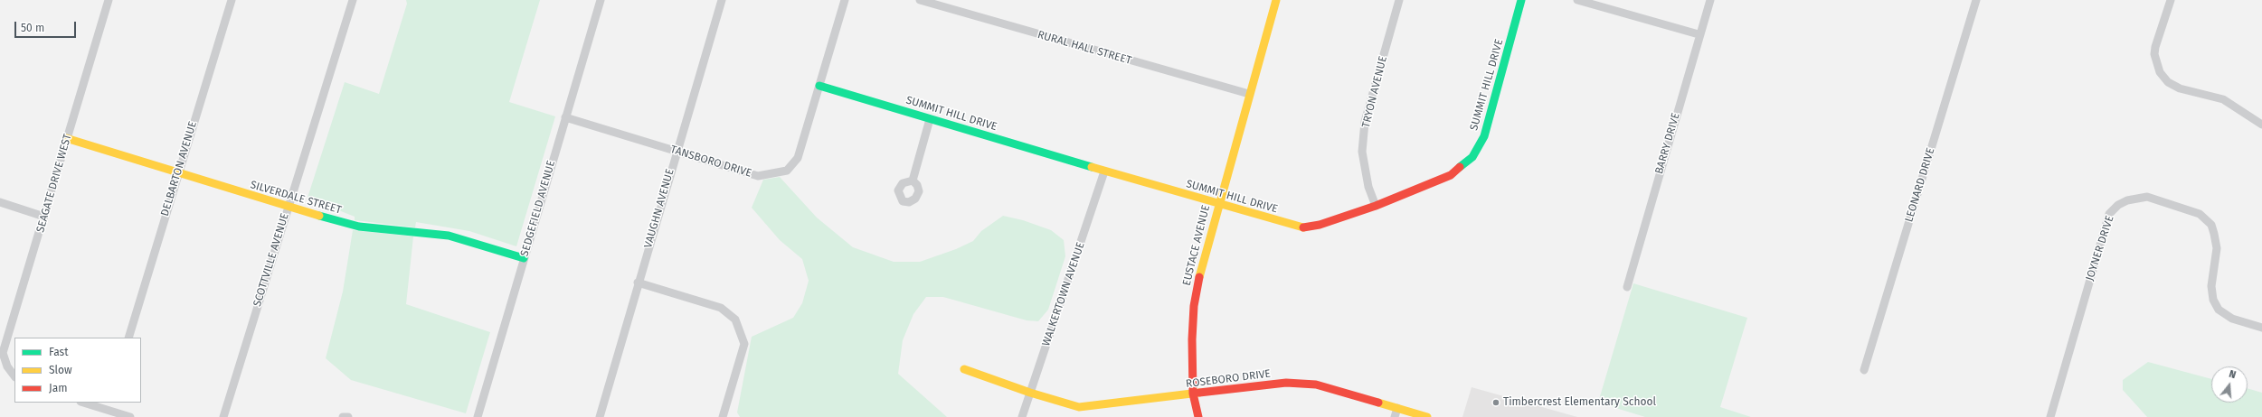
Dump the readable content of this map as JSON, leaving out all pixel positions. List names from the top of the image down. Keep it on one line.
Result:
{"streets":{"street":["RURAL HALL STREET","SUMMIT HILL DRIVE","TRYON AVENUE","BARRY DRIVE","TANSBORO DRIVE","DELBARTON AVENUE","SEAGATE DRIVE WEST","LEONARD DRIVE","SILVERDALE STREET","SEDGEFIELD AVENUE","VAUGHN AVENUE","EUSTACE AVENUE","JOYNER DRIVE","SCOTTVILLE AVENUE","WALKERTOWN AVENUE","ROSEBORO DRIVE"]},"crossings":[["RURAL HALL STREET","EUSTACE AVENUE"],["SUMMIT HILL DRIVE","TRYON AVENUE"],["SUMMIT HILL DRIVE","TANSBORO DRIVE"],["SUMMIT HILL DRIVE","EUSTACE AVENUE"],["SUMMIT HILL DRIVE","WALKERTOWN AVENUE"],["TANSBORO DRIVE","SEDGEFIELD AVENUE"],["TANSBORO DRIVE","VAUGHN AVENUE"],["DELBARTON AVENUE","SILVERDALE STREET"],["SEAGATE DRIVE WEST","SILVERDALE STREET"],["SILVERDALE STREET","SEDGEFIELD AVENUE"],["SILVERDALE STREET","SCOTTVILLE AVENUE"],["EUSTACE AVENUE","ROSEBORO DRIVE"],["WALKERTOWN AVENUE","ROSEBORO DRIVE"]],"places":["Timbercrest Elementary School"],"legend":["Fast","Slow","Jam"],"scale_bar":"50 m","north":"top"}
